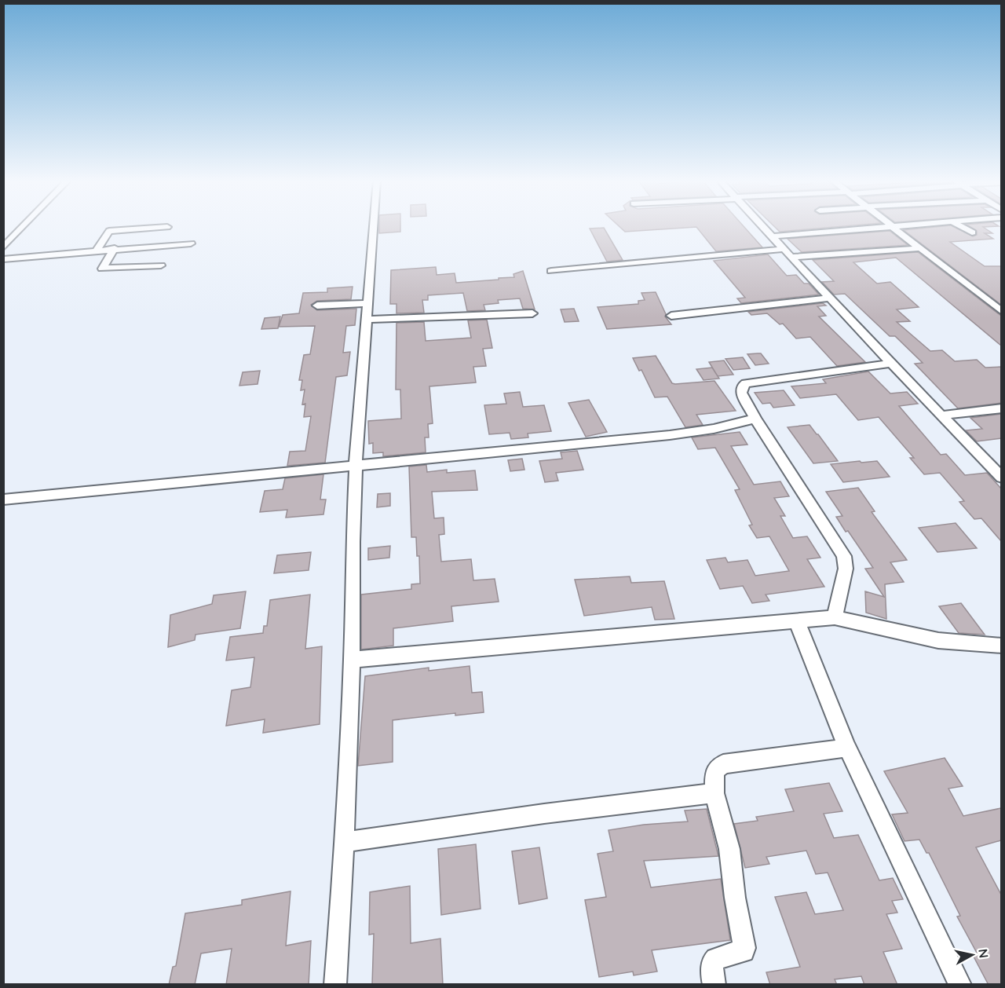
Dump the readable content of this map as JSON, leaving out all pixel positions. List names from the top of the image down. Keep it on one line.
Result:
{"north":"right"}
